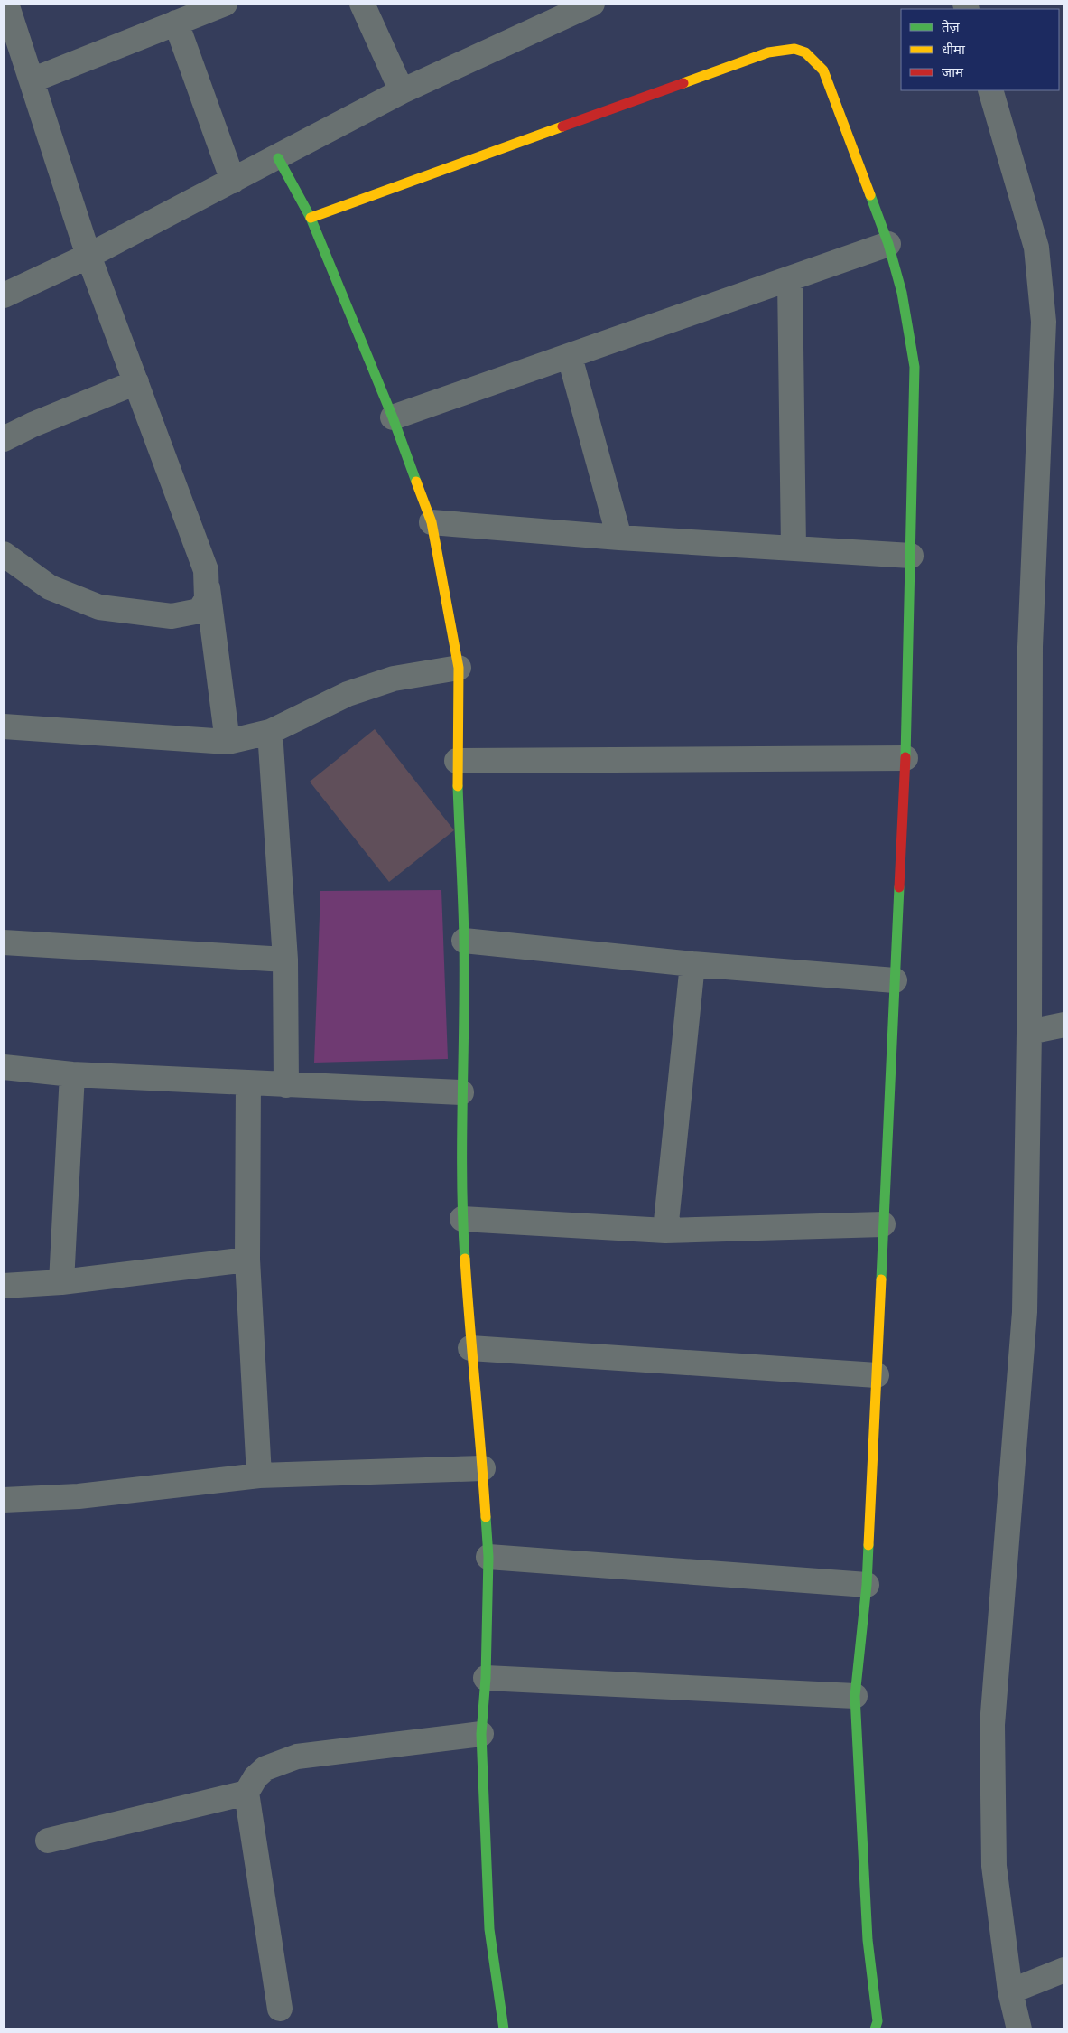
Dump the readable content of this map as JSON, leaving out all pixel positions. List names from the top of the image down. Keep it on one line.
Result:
{"legend":["तेज़","धीमा","जाम"]}
